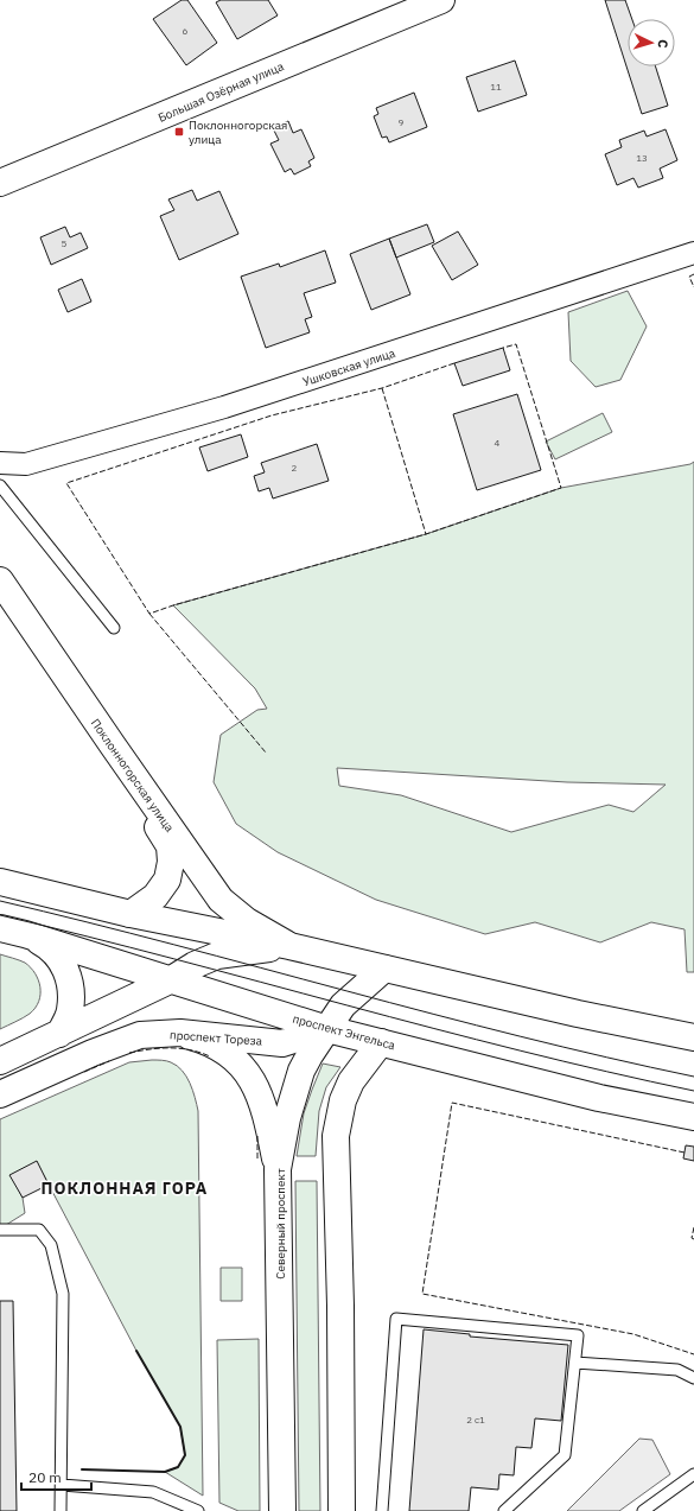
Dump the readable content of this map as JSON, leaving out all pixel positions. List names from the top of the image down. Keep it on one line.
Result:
{"streets":{"main road":["Большая Озёрная улица","Поклонногорская улица","проспект Энгельса","проспект Тореза","Северный проспект"],"street":["Ушковская улица"]},"crossings":[["проспект Энгельса","проспект Тореза"],["проспект Энгельса","Северный проспект"],["проспект Тореза","Северный проспект"]],"districts":["ПОКЛОННАЯ ГОРА"],"places":{"transit":["Поклонногорская улица"]},"house_numbers":["6","11","9","13","5","4","2","2 с1"],"scale_bar":"20 m","north":"right"}
